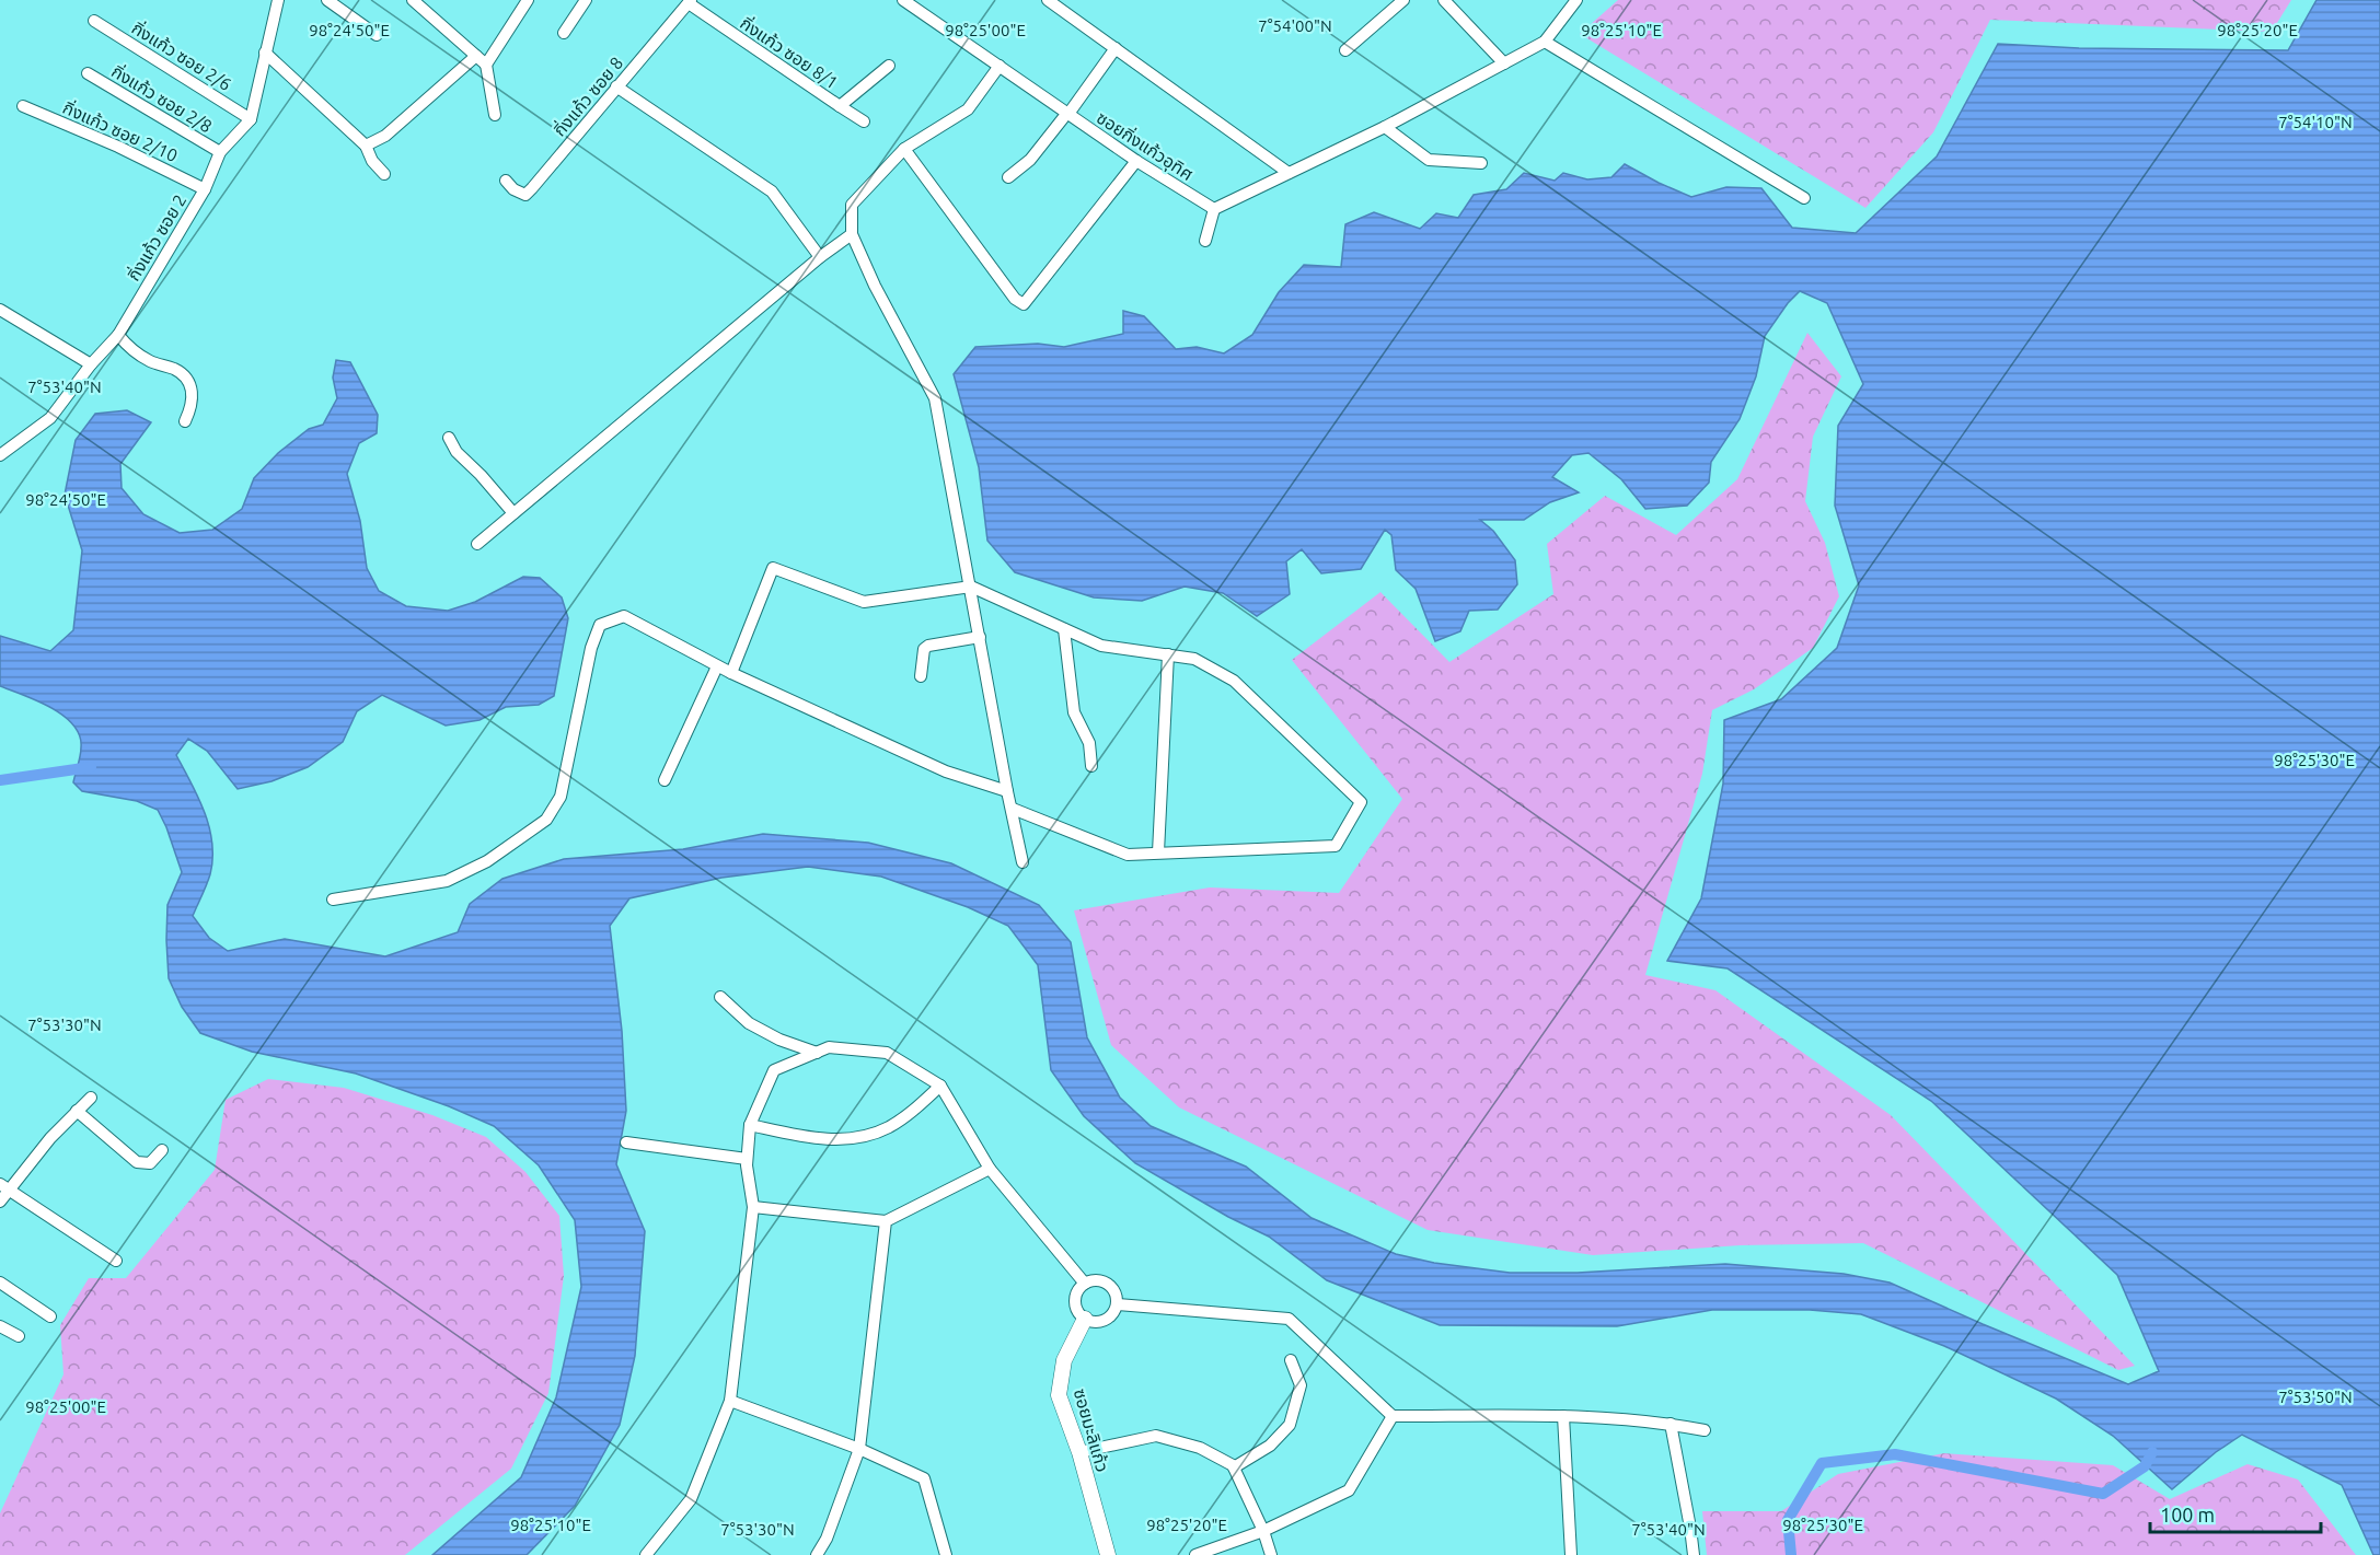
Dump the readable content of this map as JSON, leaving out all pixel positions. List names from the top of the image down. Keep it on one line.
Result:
{"streets":{"street":["กิ่งแก้ว ซอย 8/1","กิ่งแก้ว ซอย 2/6","กิ่งแก้ว ซอย 8","กิ่งแก้ว ซอย 2/8","กิ่งแก้ว ซอย 2/10","ซอยกิ่งแก้วอุทิศ","กิ่งแก้ว ซอย 2","ซอยมะลิแก้ว"]},"crossings":[["กิ่งแก้ว ซอย 8/1","กิ่งแก้ว ซอย 8"],["กิ่งแก้ว ซอย 2/6","กิ่งแก้ว ซอย 2"],["กิ่งแก้ว ซอย 2/8","กิ่งแก้ว ซอย 2"],["กิ่งแก้ว ซอย 2/10","กิ่งแก้ว ซอย 2"]],"scale_bar":"100 m","coordinates":["7°54'00\"N","98°24'50\"E","98°25'00\"E","98°25'10\"E","98°25'20\"E","7°54'10\"N","7°53'40\"N","98°25'30\"E","7°53'30\"N","7°53'50\"N"]}
